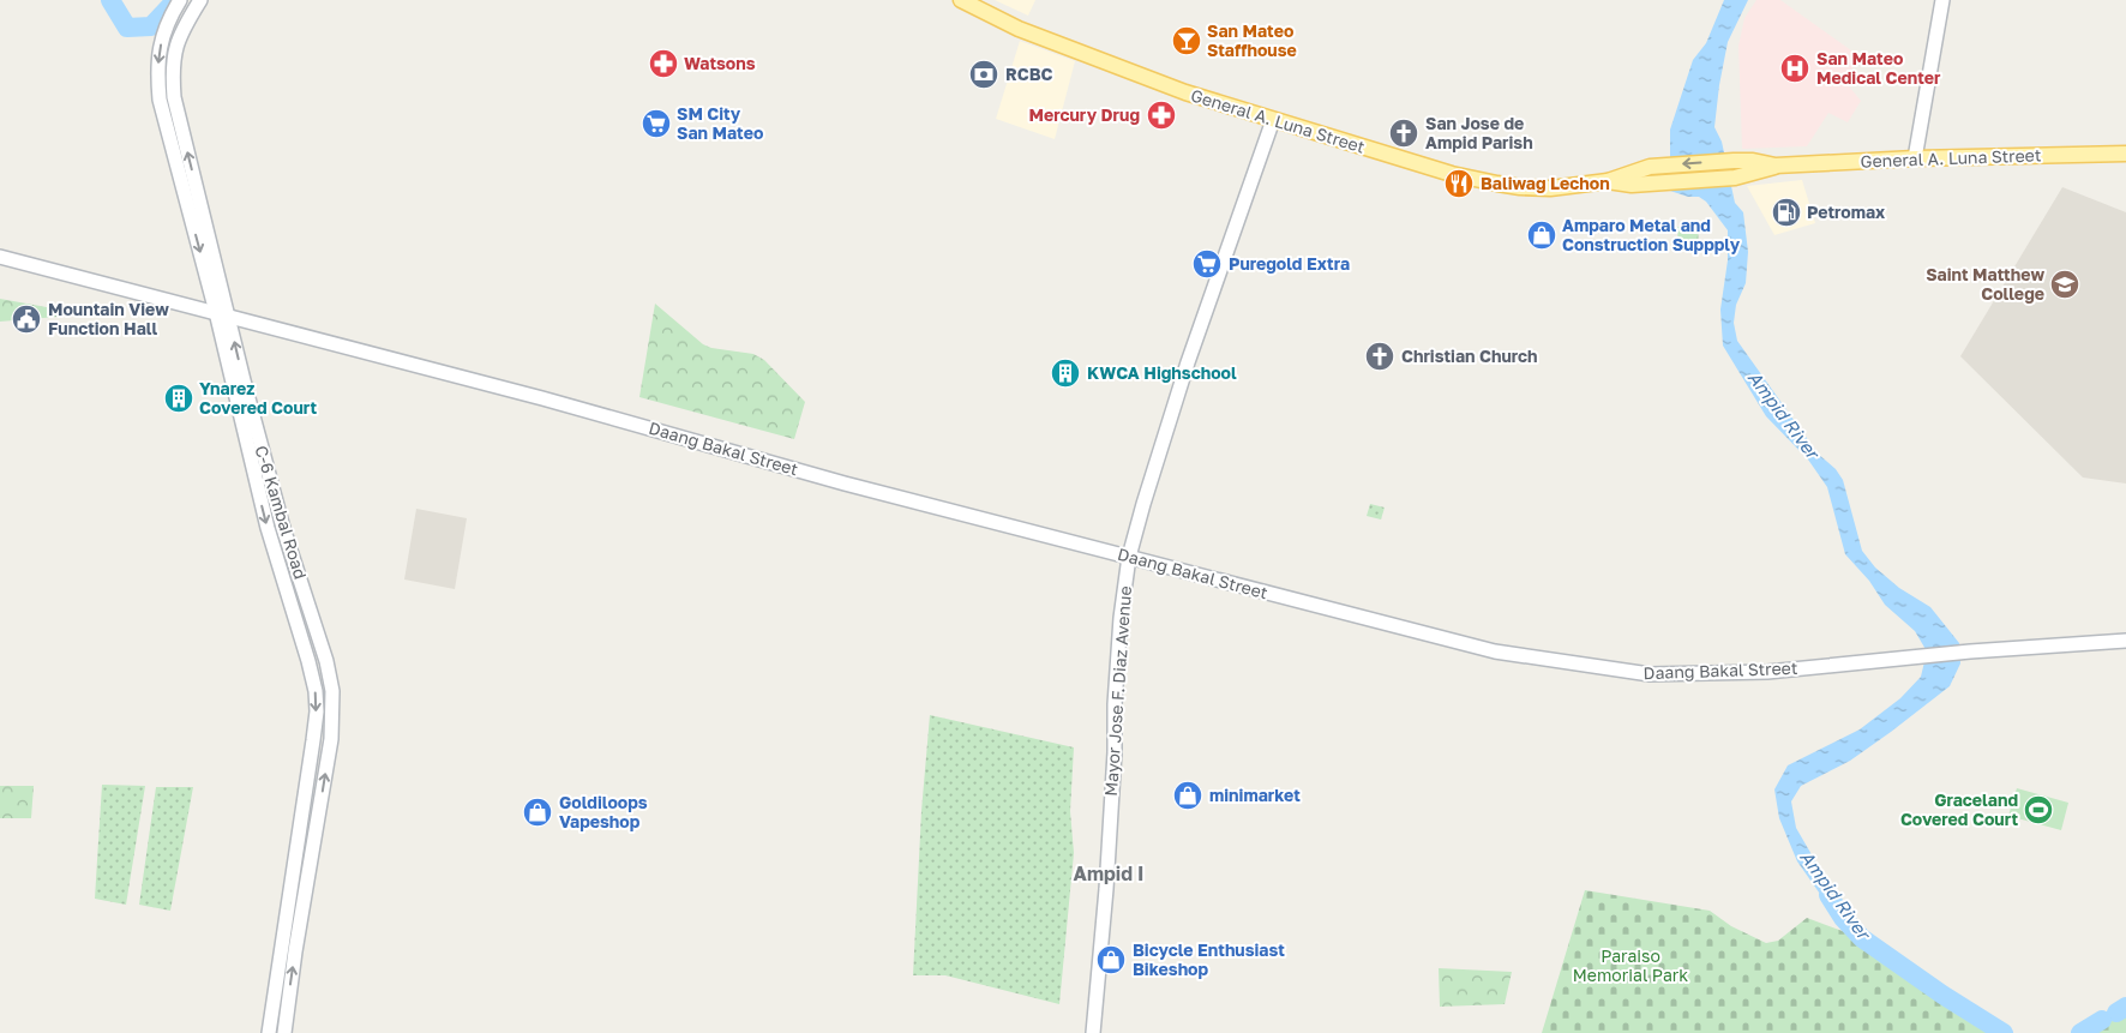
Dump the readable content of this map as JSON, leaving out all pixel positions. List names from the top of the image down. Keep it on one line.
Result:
{"streets":{"main road":["General A. Luna Street"],"street":["Daang Bakal Street","C-6 Kambal Road","Mayor Jose F. Diaz Avenue"]},"crossings":[["General A. Luna Street","Mayor Jose F. Diaz Avenue"],["Daang Bakal Street","C-6 Kambal Road"],["Daang Bakal Street","Mayor Jose F. Diaz Avenue"]],"districts":["Ampid I"],"water":["Ampid River"],"parks":["Paraiso Memorial Park"],"places":{"bar":["San Mateo Staffhouse"],"pharmacy":["Watsons","Mercury Drug"],"hospital":["San Mateo Medical Center"],"bank":["RCBC"],"supermarket":["SM City San Mateo","Puregold Extra"],"church":["San Jose de Ampid Parish","Christian Church"],"restaurant":["Baliwag Lechon"],"fuel station":["Petromax"],"shop":["Amparo Metal and Construction Suppply","minimarket","Goldiloops Vapeshop","Bicycle Enthusiast Bikeshop"],"school or university":["Saint Matthew College"],"public building":["Mountain View Function Hall"],"building":["KWCA Highschool","Ynarez Covered Court"],"sports":["Graceland Covered Court"]}}
